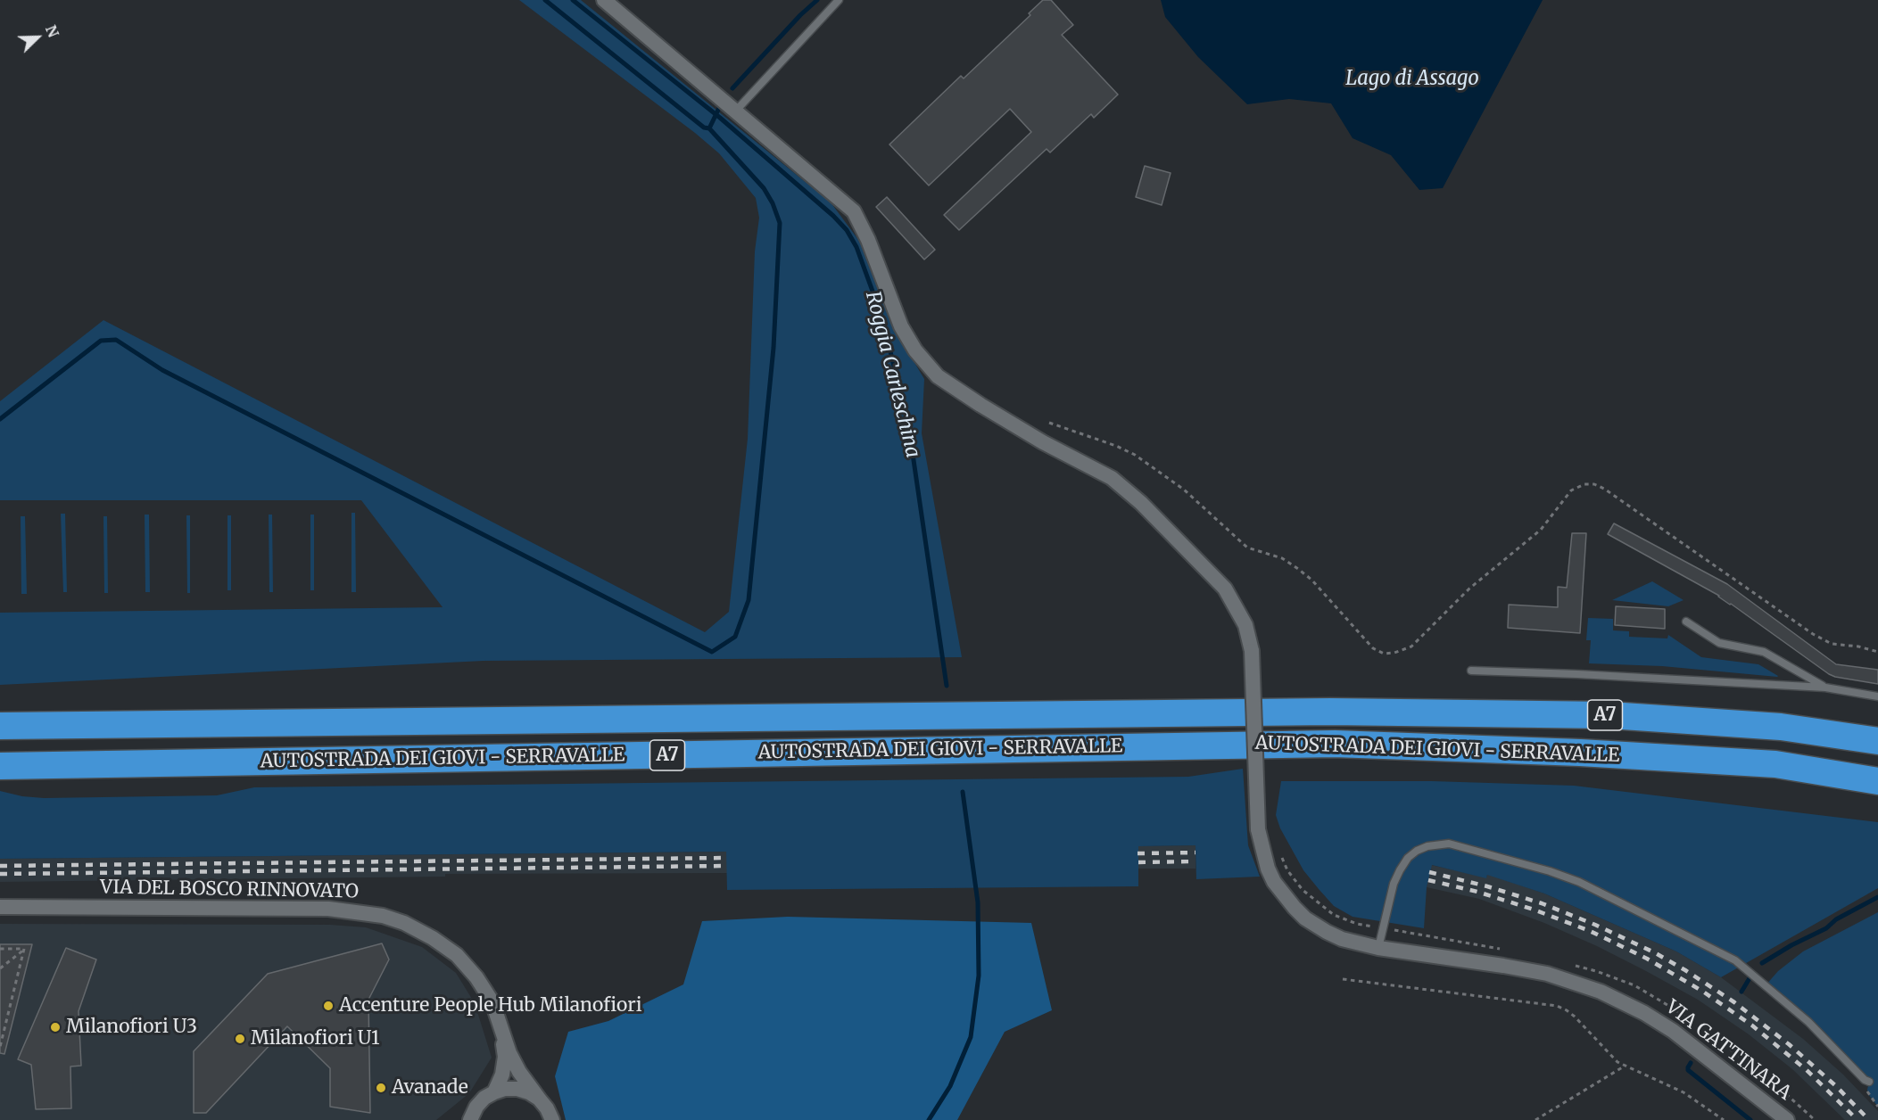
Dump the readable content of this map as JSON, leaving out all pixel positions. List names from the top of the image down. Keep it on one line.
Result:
{"streets":{"highway":["A7","AUTOSTRADA DEI GIOVI - SERRAVALLE"],"street":["VIA DEL BOSCO RINNOVATO","VIA GATTINARA"]},"water":["Lago di Assago","Roggia Carleschina"],"places":["Accenture People Hub Milanofiori","Milanofiori U3","Milanofiori U1","Avanade"],"north":"top right"}
